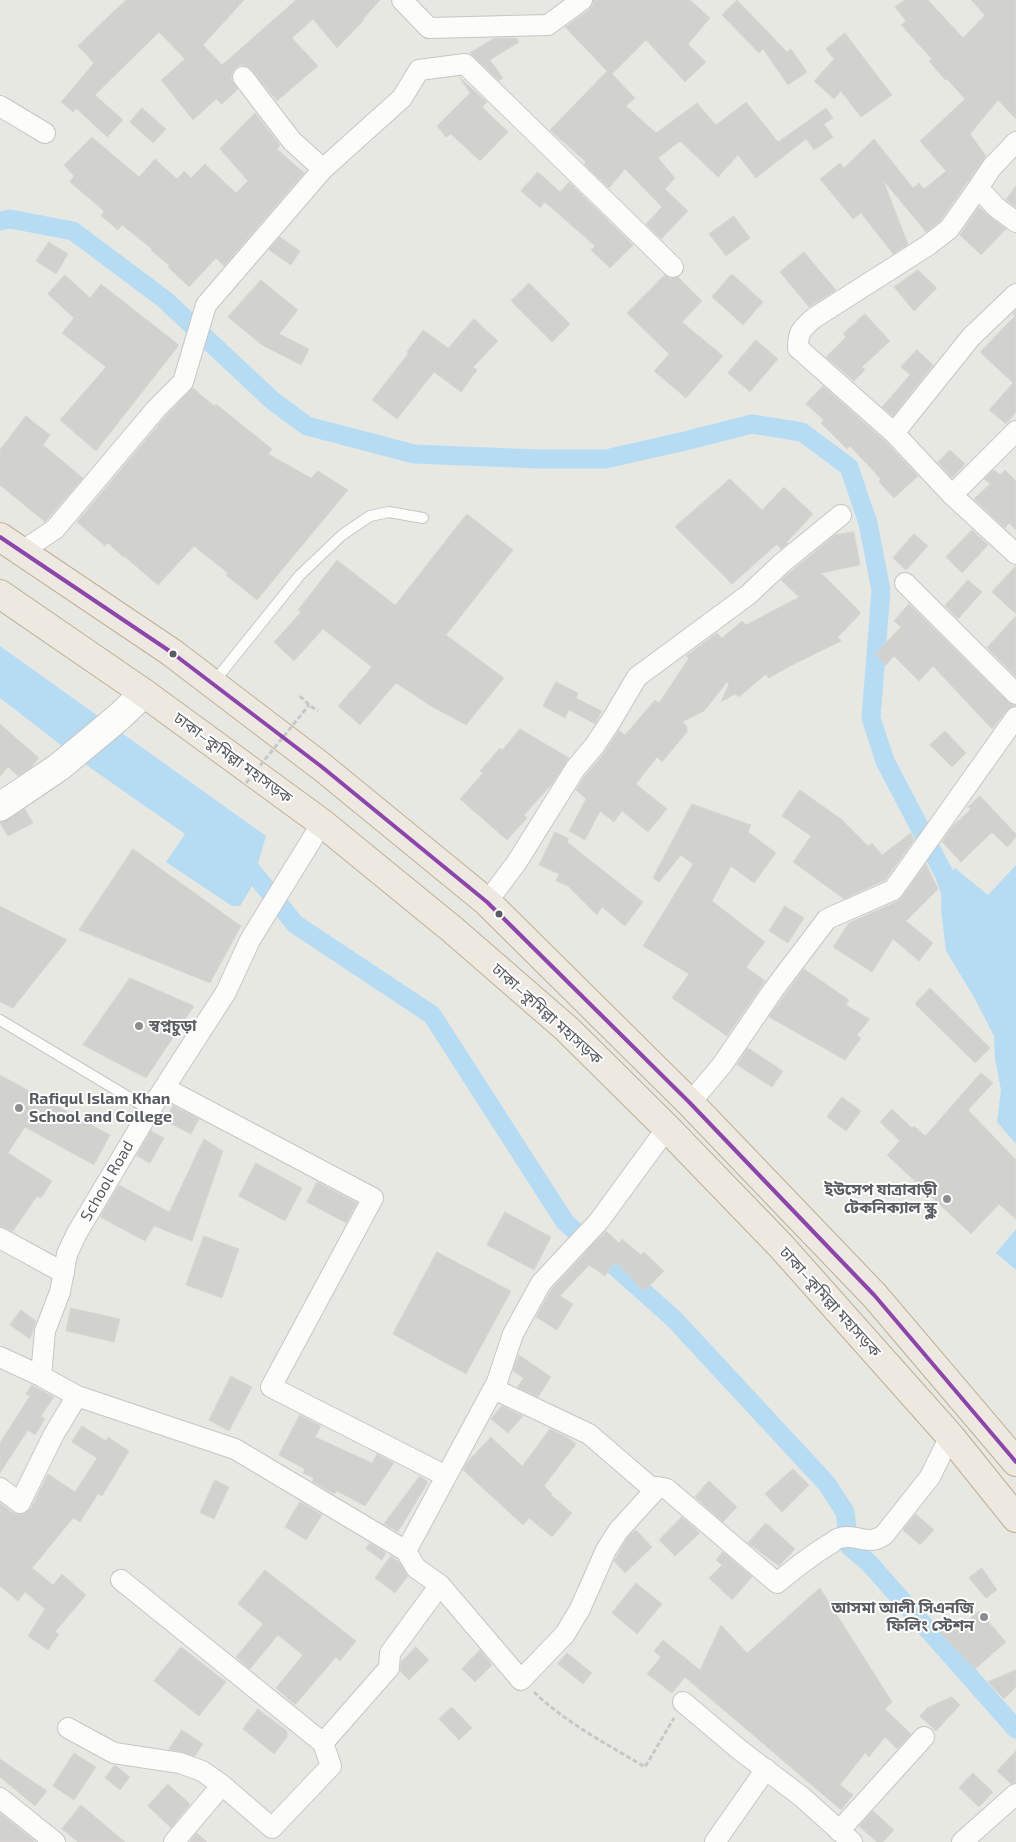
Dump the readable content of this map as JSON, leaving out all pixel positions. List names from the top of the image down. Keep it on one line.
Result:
{"streets":{"highway":["ঢাকা–কুমিল্লা মহাসড়ক"],"street":["School Road"]},"crossings":[["ঢাকা–কুমিল্লা মহাসড়ক","School Road"]],"places":["স্বপ্নচুড়া","Rafiqul Islam Khan School and College","ইউসেপ যাত্রাবাড়ী টেকনিক্যাল স্কুল","আসমা আলী সিএনজি ফিলিং স্টেশন"]}
